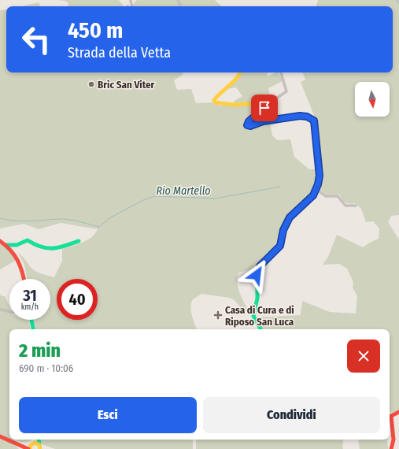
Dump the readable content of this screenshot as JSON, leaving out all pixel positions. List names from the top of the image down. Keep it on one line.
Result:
{"water":["Rio Martello"],"places":{"other":["Bric San Viter"],"health":["Casa di Cura e di Riposo San Luca"]},"north":"bottom","page":{"turn":["450 m","Strada della Vetta"],"speed":"31 km/h","limit":"40","heading":["2 min","690 m · 10:06"],"buttons":["Esci","Condividi"]}}
